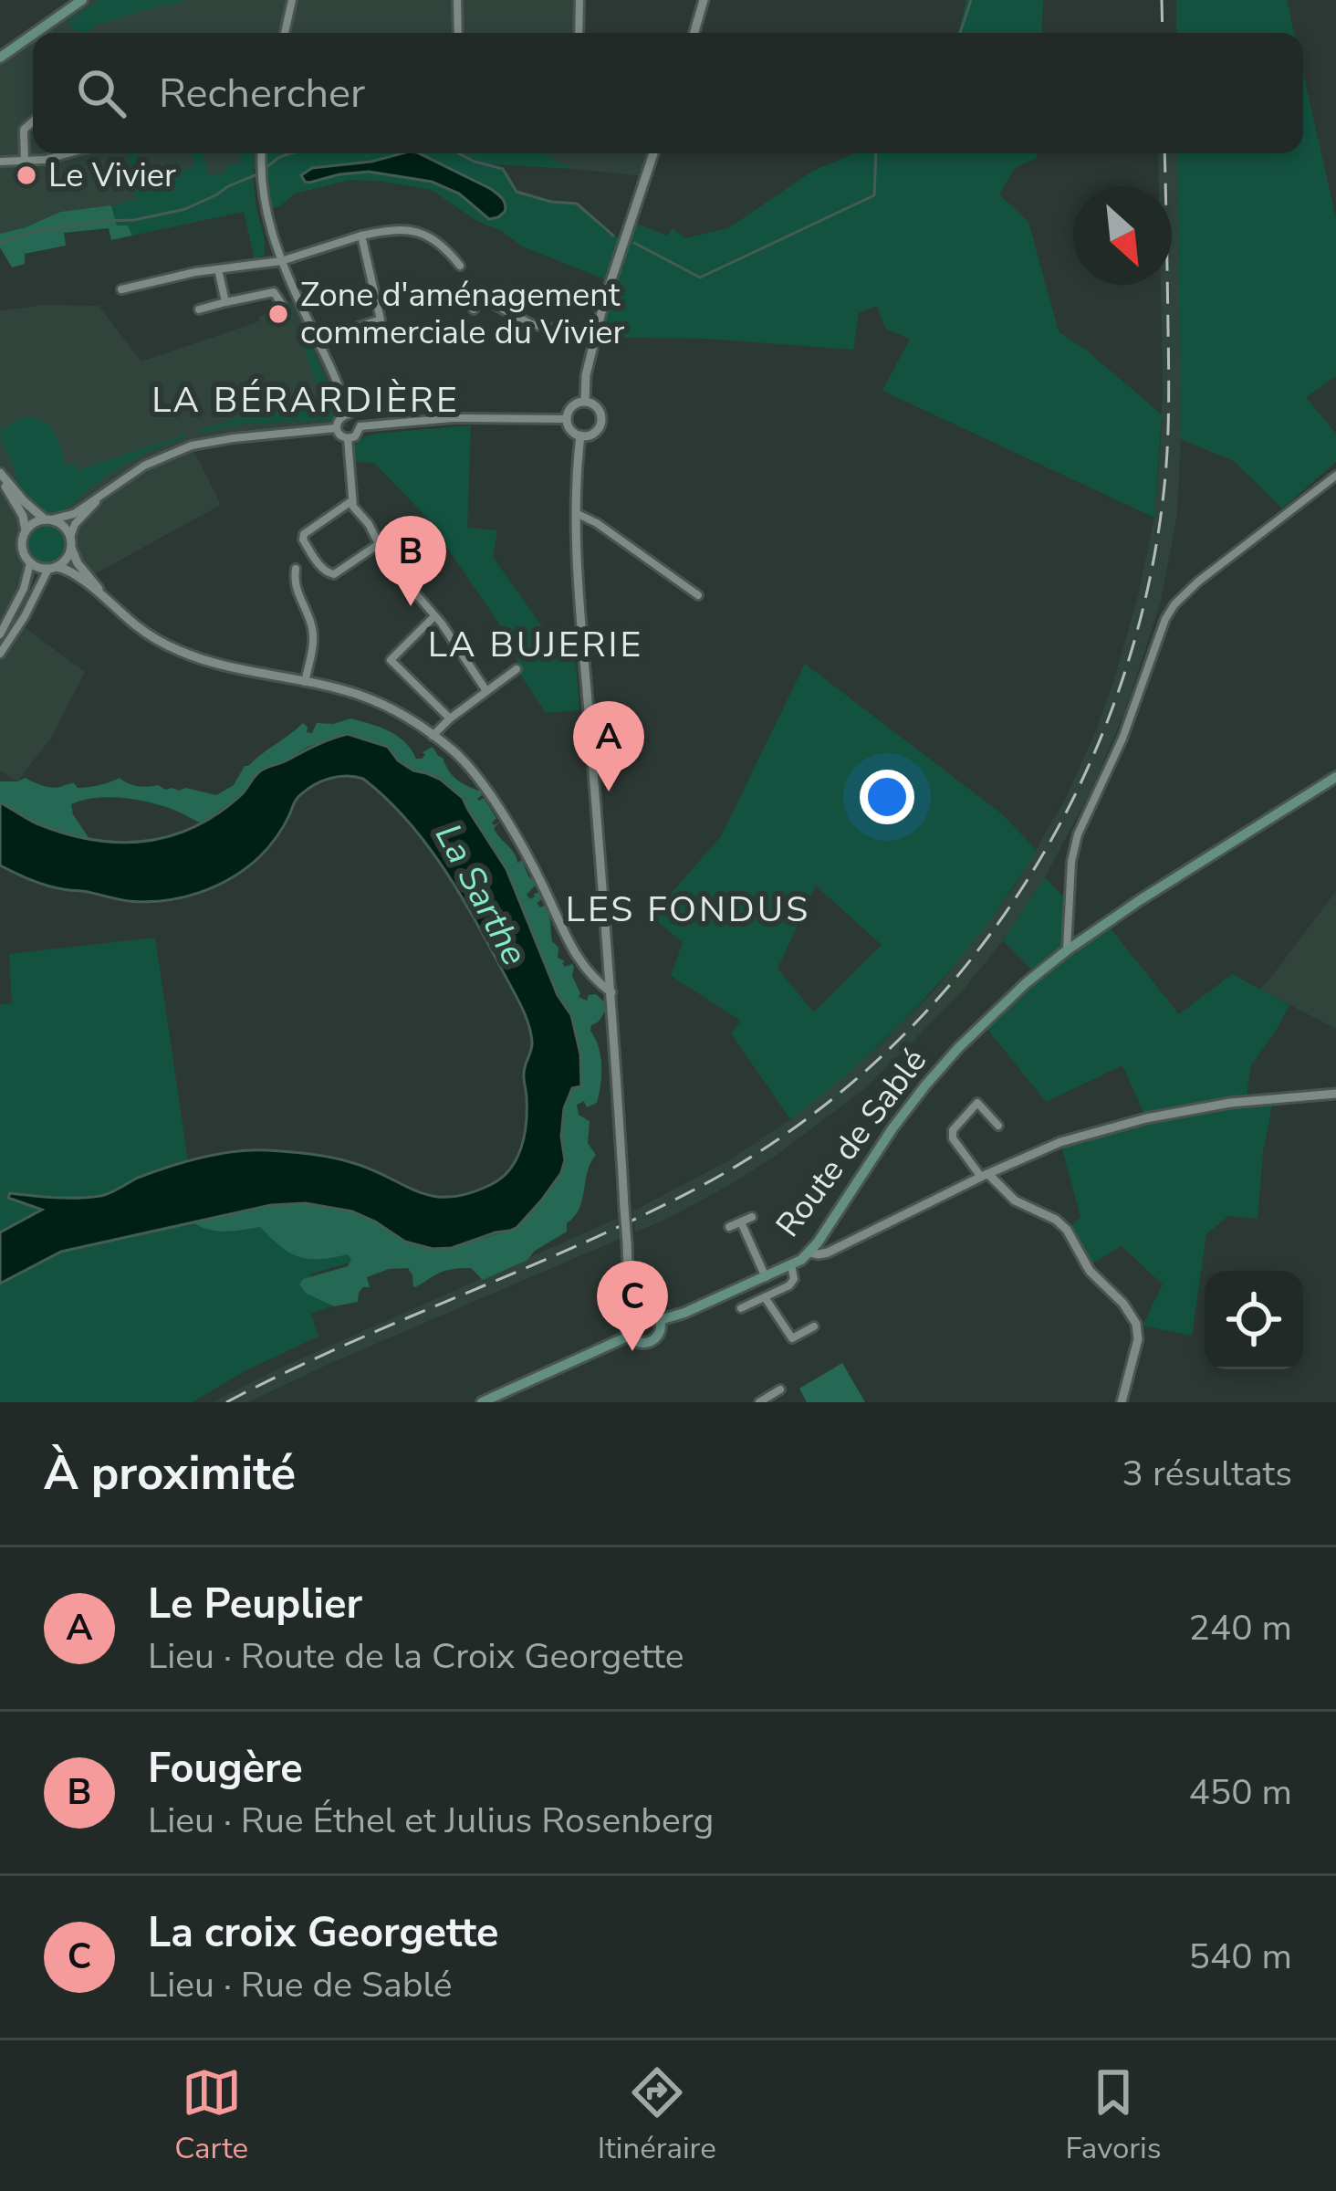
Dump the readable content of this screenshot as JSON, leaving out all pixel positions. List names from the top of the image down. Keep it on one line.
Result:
{"streets":{"main road":["Route de Sablé"]},"districts":["LA BÉRARDIÈRE","LA BUJERIE","LES FONDUS"],"water":["La Sarthe"],"places":["Le Vivier","Zone d'aménagement commerciale du Vivier"],"north":"bottom right","page":{"search":"Rechercher","pins":["B","A","C"],"heading":["À proximité","3 résultats"],"list":[{"mark":"A","name":"Le Peuplier","note":"Lieu · Route de la Croix Georgette","value":"240 m"},{"mark":"B","name":"Fougère","note":"Lieu · Rue Éthel et Julius Rosenberg","value":"450 m"},{"mark":"C","name":"La croix Georgette","note":"Lieu · Rue de Sablé","value":"540 m"}],"nav":["Carte","Itinéraire","Favoris"]}}
